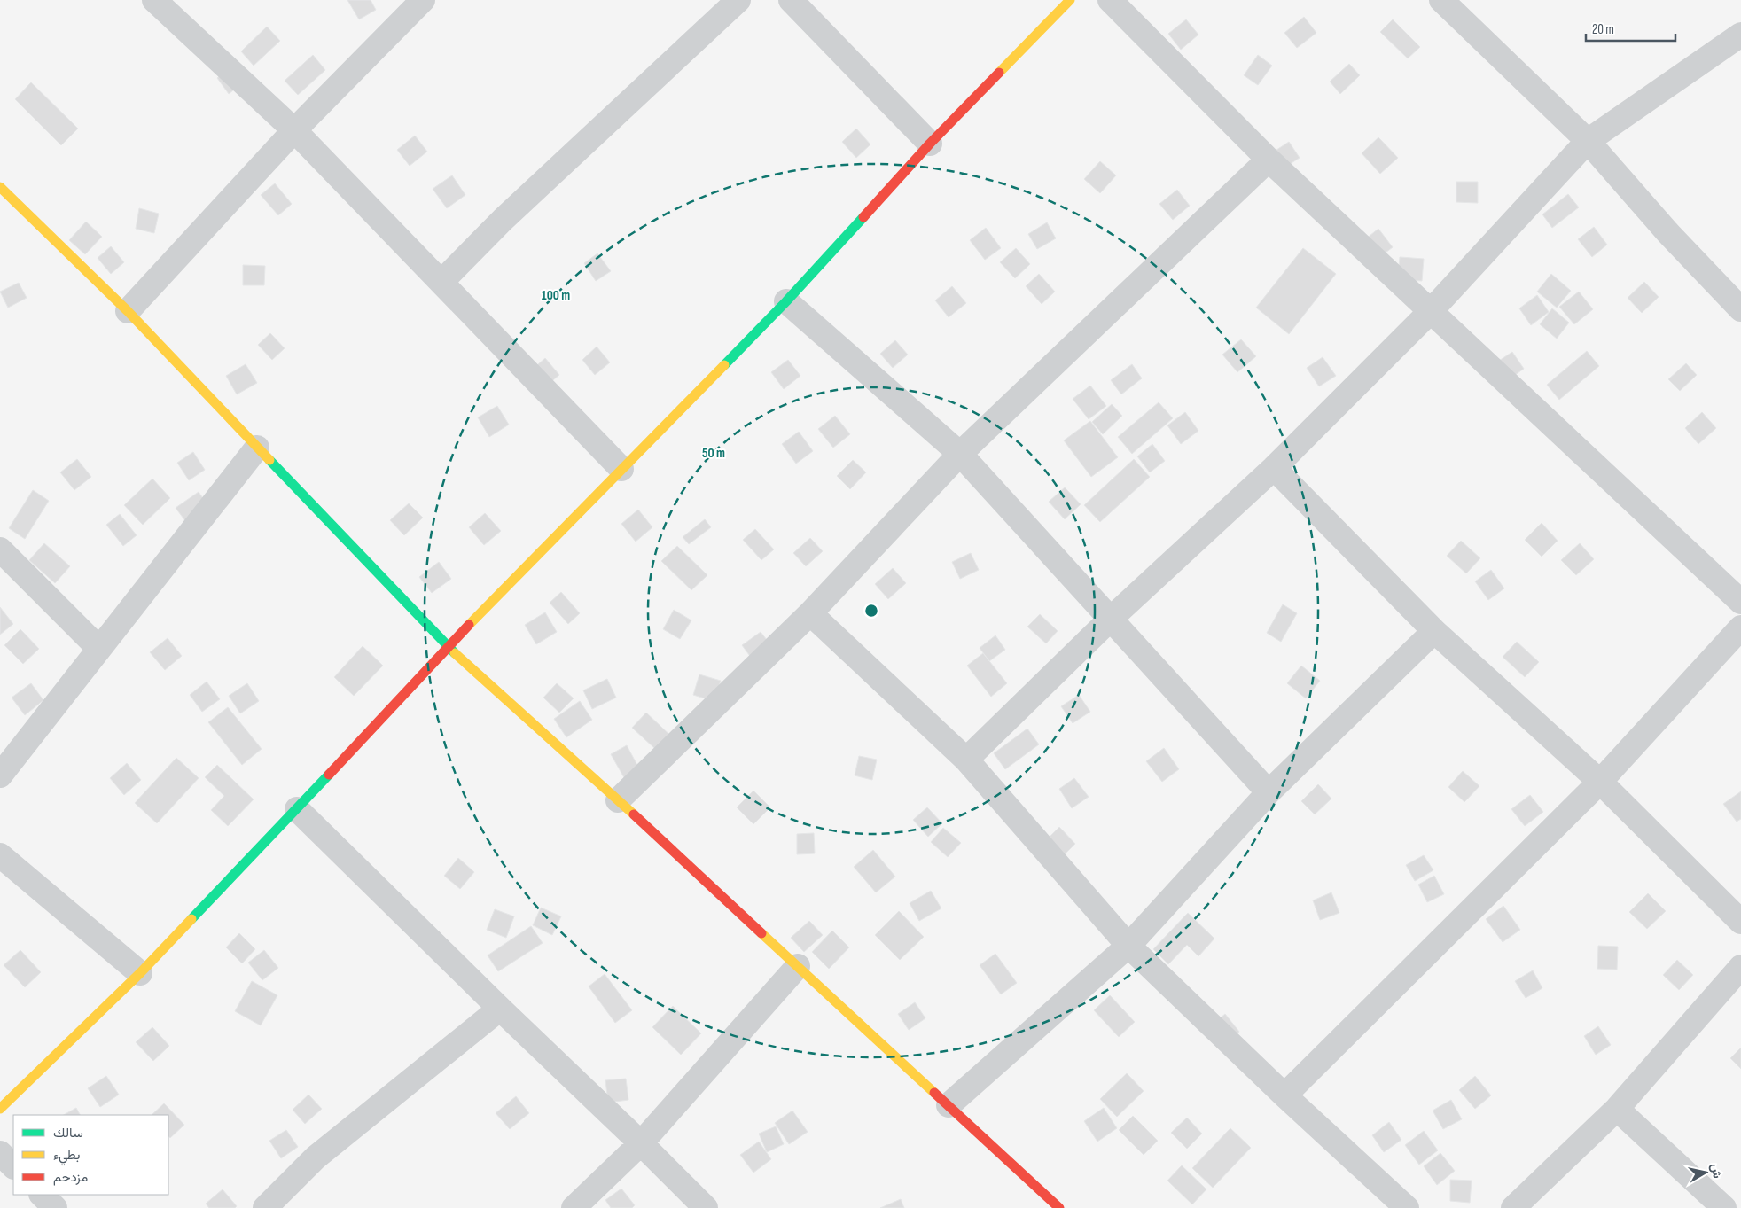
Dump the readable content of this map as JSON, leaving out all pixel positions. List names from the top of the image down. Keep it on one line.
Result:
{"legend":["سالك","بطيء","مزدحم"],"scale_bar":"20 m","north":"right","rings":["100 m","50 m"]}
